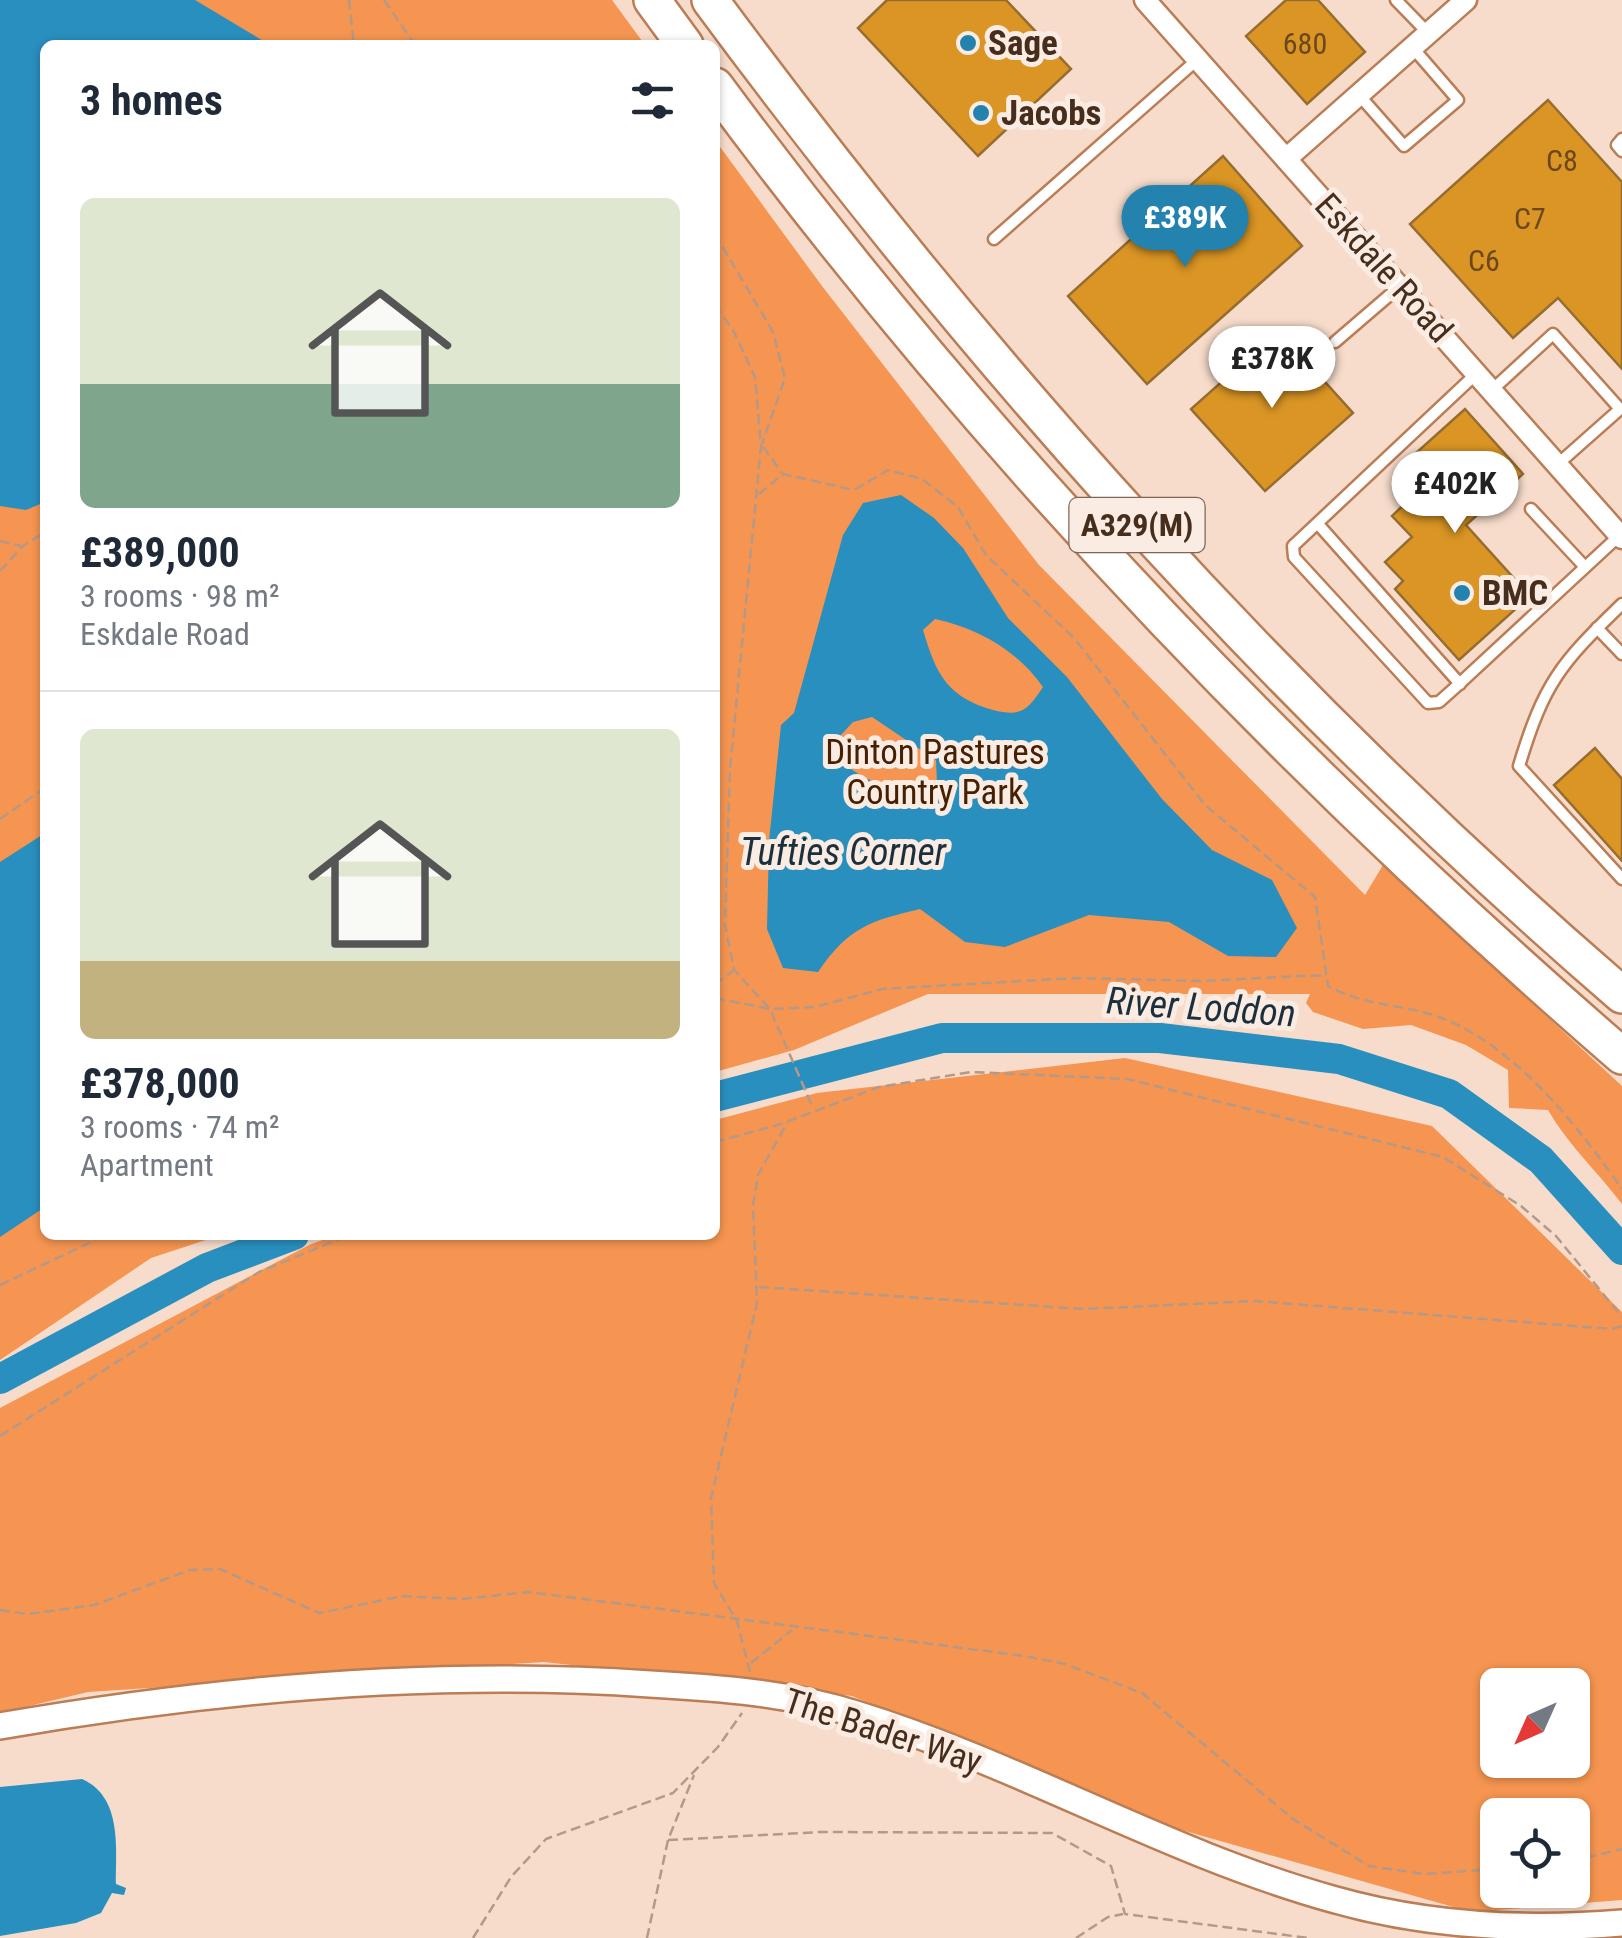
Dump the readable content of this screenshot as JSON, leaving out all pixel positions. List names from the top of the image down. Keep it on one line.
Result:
{"streets":{"highway":["A329(M)"],"street":["Eskdale Road","The Bader Way"]},"water":["Tufties Corner","River Loddon"],"parks":["Dinton Pastures Country Park"],"places":["Sage","Jacobs","BMC"],"house_numbers":["680","C8","C7","C6"],"north":"bottom left","page":{"heading":"3 homes","list":[{"name":"£389,000","note":"3 rooms · 98 m² · Eskdale Road"},{"name":"£378,000","note":"3 rooms · 74 m² · Apartment"}],"price":["£389K","£378K","£402K"]}}
